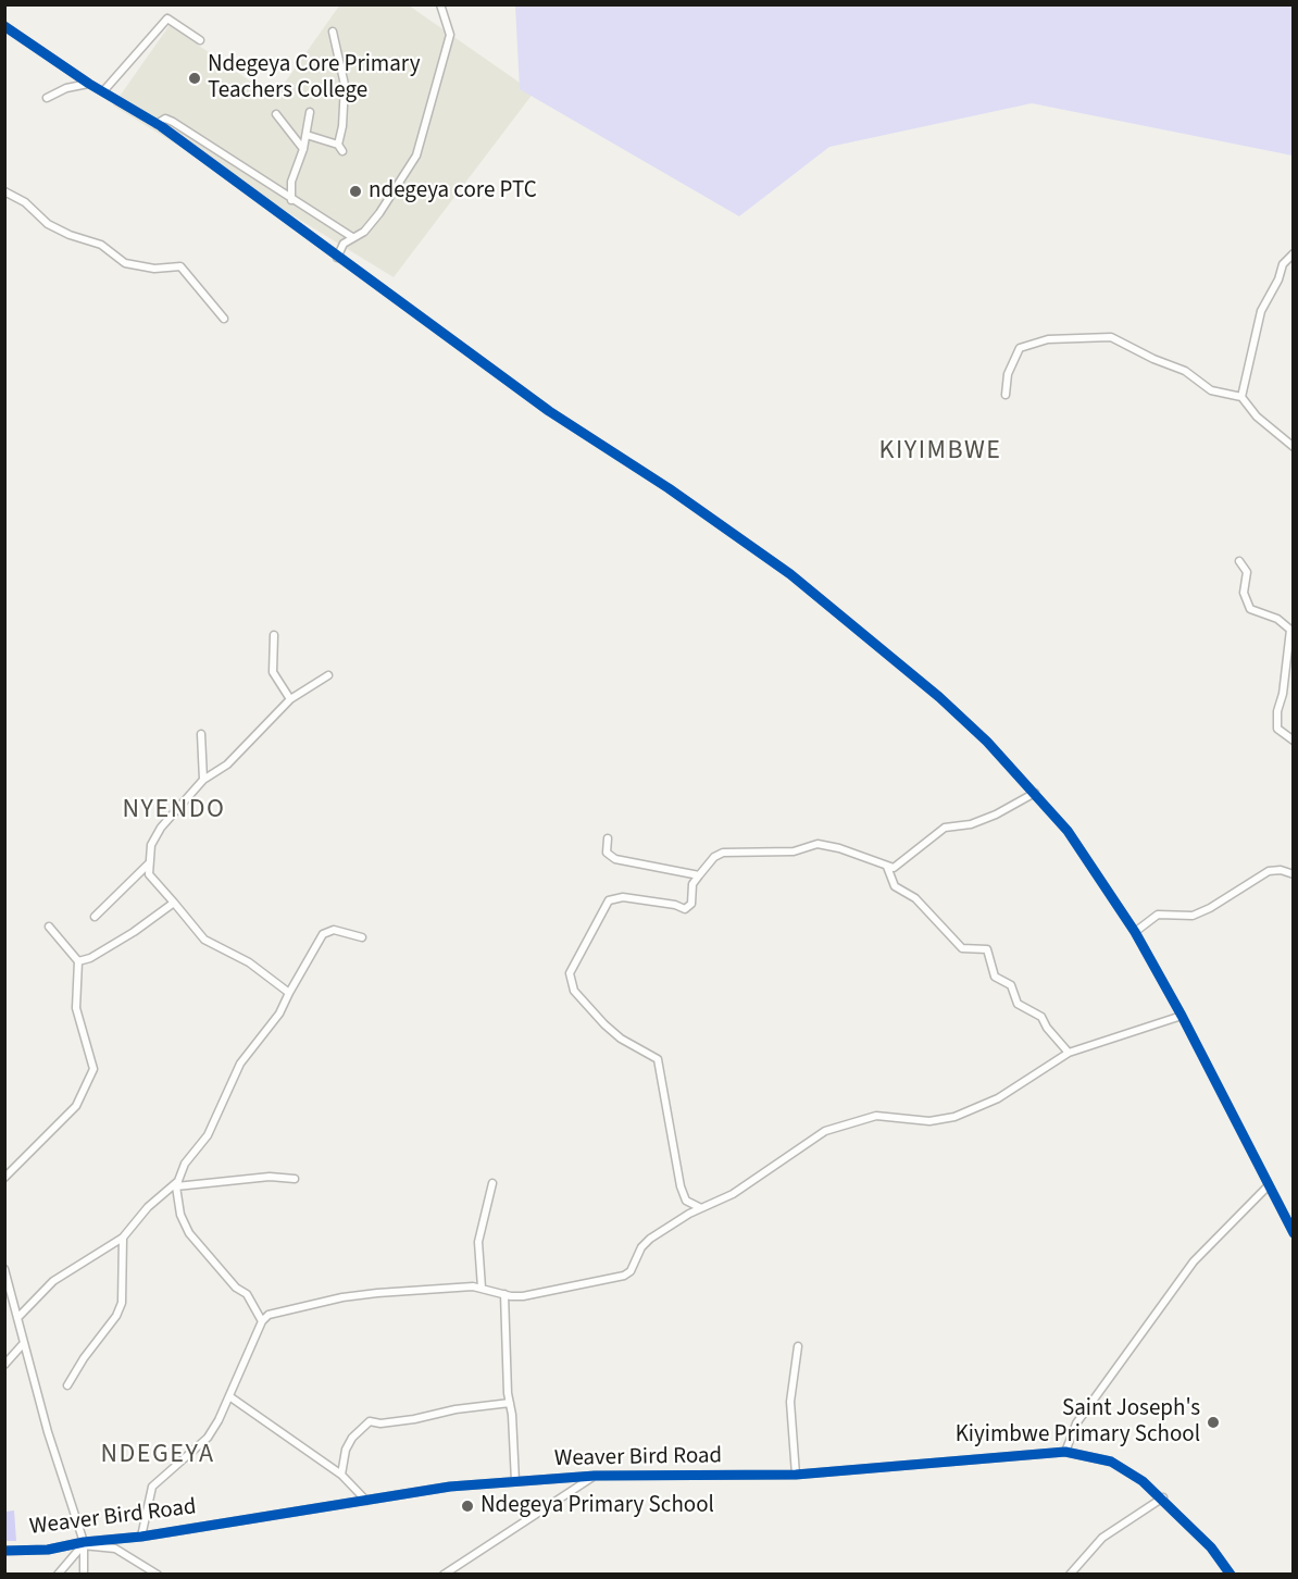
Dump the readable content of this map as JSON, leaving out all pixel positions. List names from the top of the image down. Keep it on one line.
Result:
{"streets":{"street":["Weaver Bird Road"]},"districts":["KIYIMBWE","NYENDO","NDEGEYA"],"places":["Ndegeya Core Primary Teachers College","ndegeya core PTC","Saint Joseph's Kiyimbwe Primary School","Ndegeya Primary School"]}
